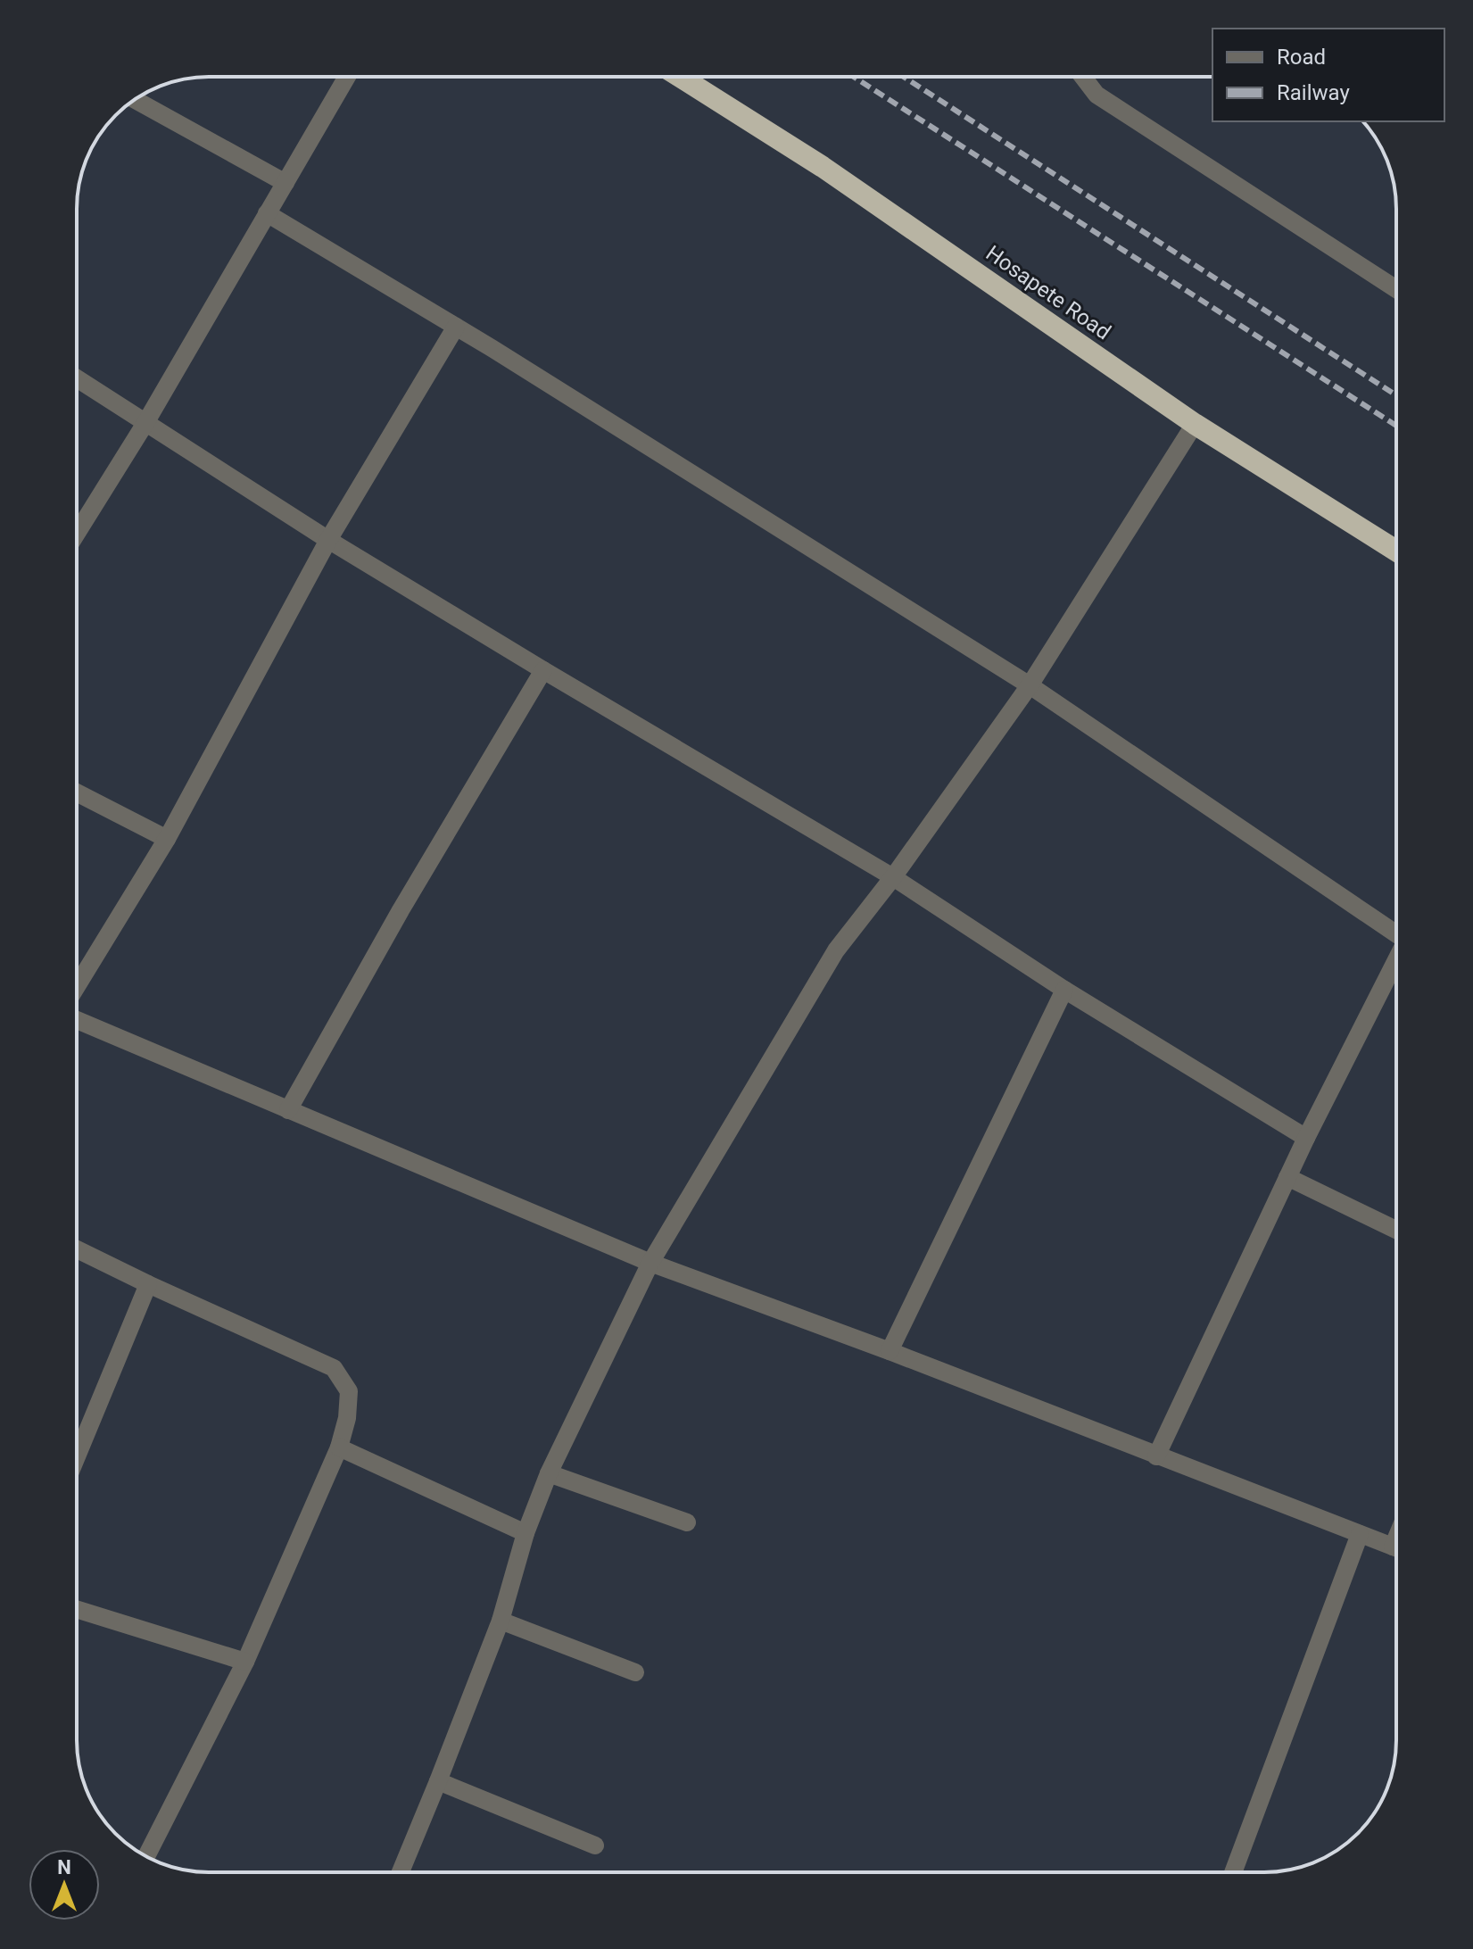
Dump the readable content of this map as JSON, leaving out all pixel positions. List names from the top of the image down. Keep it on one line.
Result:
{"streets":{"highway":["Hosapete Road"]},"legend":["Road","Railway"],"north":"top"}
